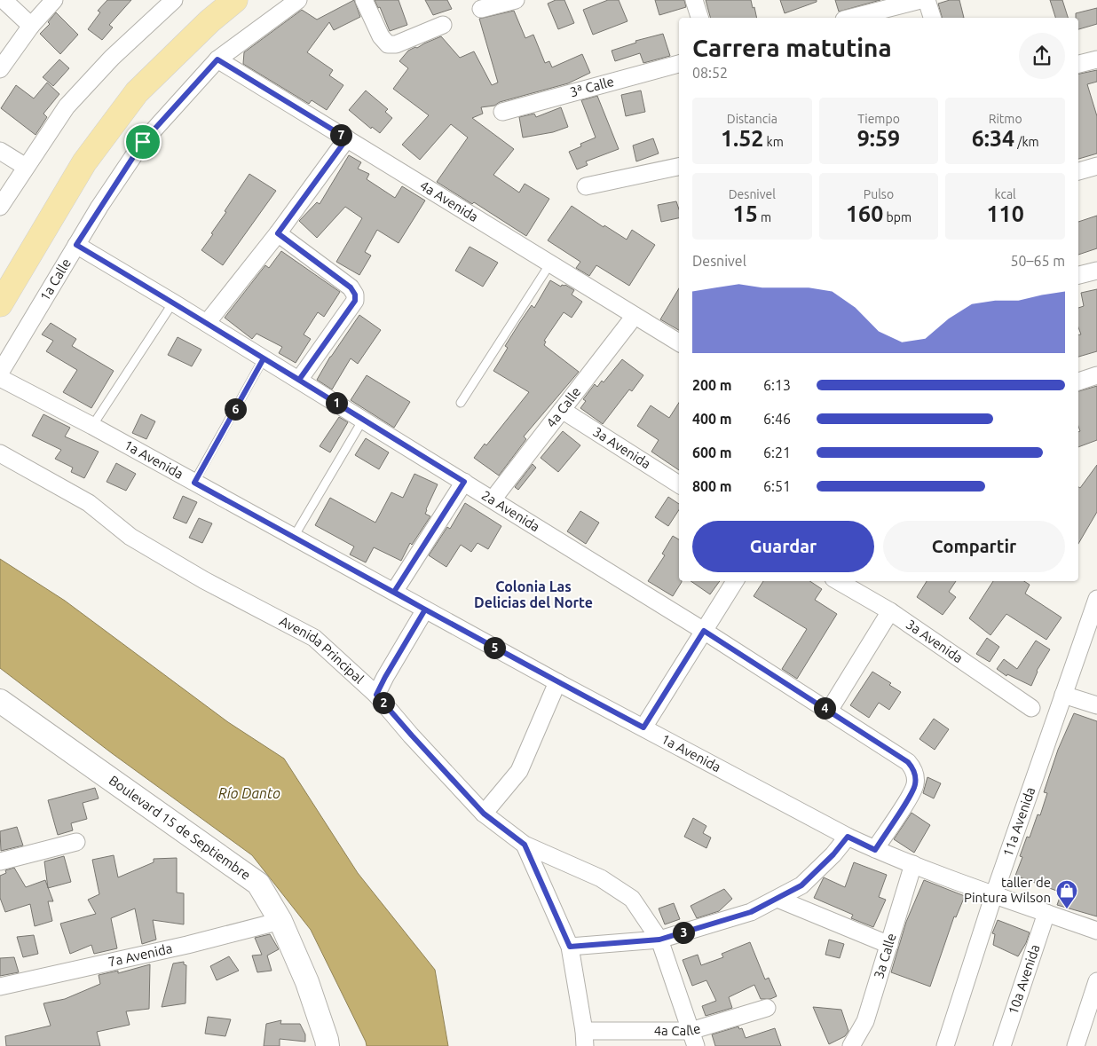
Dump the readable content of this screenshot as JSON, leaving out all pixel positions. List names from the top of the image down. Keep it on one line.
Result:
{"streets":{"street":["3ª Calle","4a Avenida","1a Calle","4a Calle","3a Avenida","1a Avenida","2a Avenida","Avenida Principal","11a Avenida","Boulevard 15 de Septiembre","7a Avenida","3a Calle","10a Avenida"]},"crossings":[["4a Avenida","1a Calle"],["4a Avenida","4a Calle"],["1a Calle","2a Avenida"],["4a Calle","3a Avenida"],["4a Calle","2a Avenida"],["4a Calle","Avenida Principal"],["1a Avenida","2a Avenida"],["1a Avenida","11a Avenida"],["1a Avenida","3a Calle"],["Boulevard 15 de Septiembre","7a Avenida"]],"districts":["Colonia Las Delicias del Norte"],"water":["Río Danto"],"places":{"shop":["taller de Pintura Wilson"]},"page":{"heading":["Carrera matutina","08:52"],"stats":[["Distancia","1.52 km"],["Tiempo","9:59"],["Ritmo","6:34 /km"],["Desnivel","15 m"],["Pulso","160 bpm"],["kcal","110"]],"pins":["7","1","6","5","2","4","3"],"chart":["Desnivel","50–65 m"],"list":[{"name":"200 m","note":"6:13"},{"name":"400 m","note":"6:46"},{"name":"600 m","note":"6:21"},{"name":"800 m","note":"6:51"}],"buttons":["Guardar","Compartir"]}}
